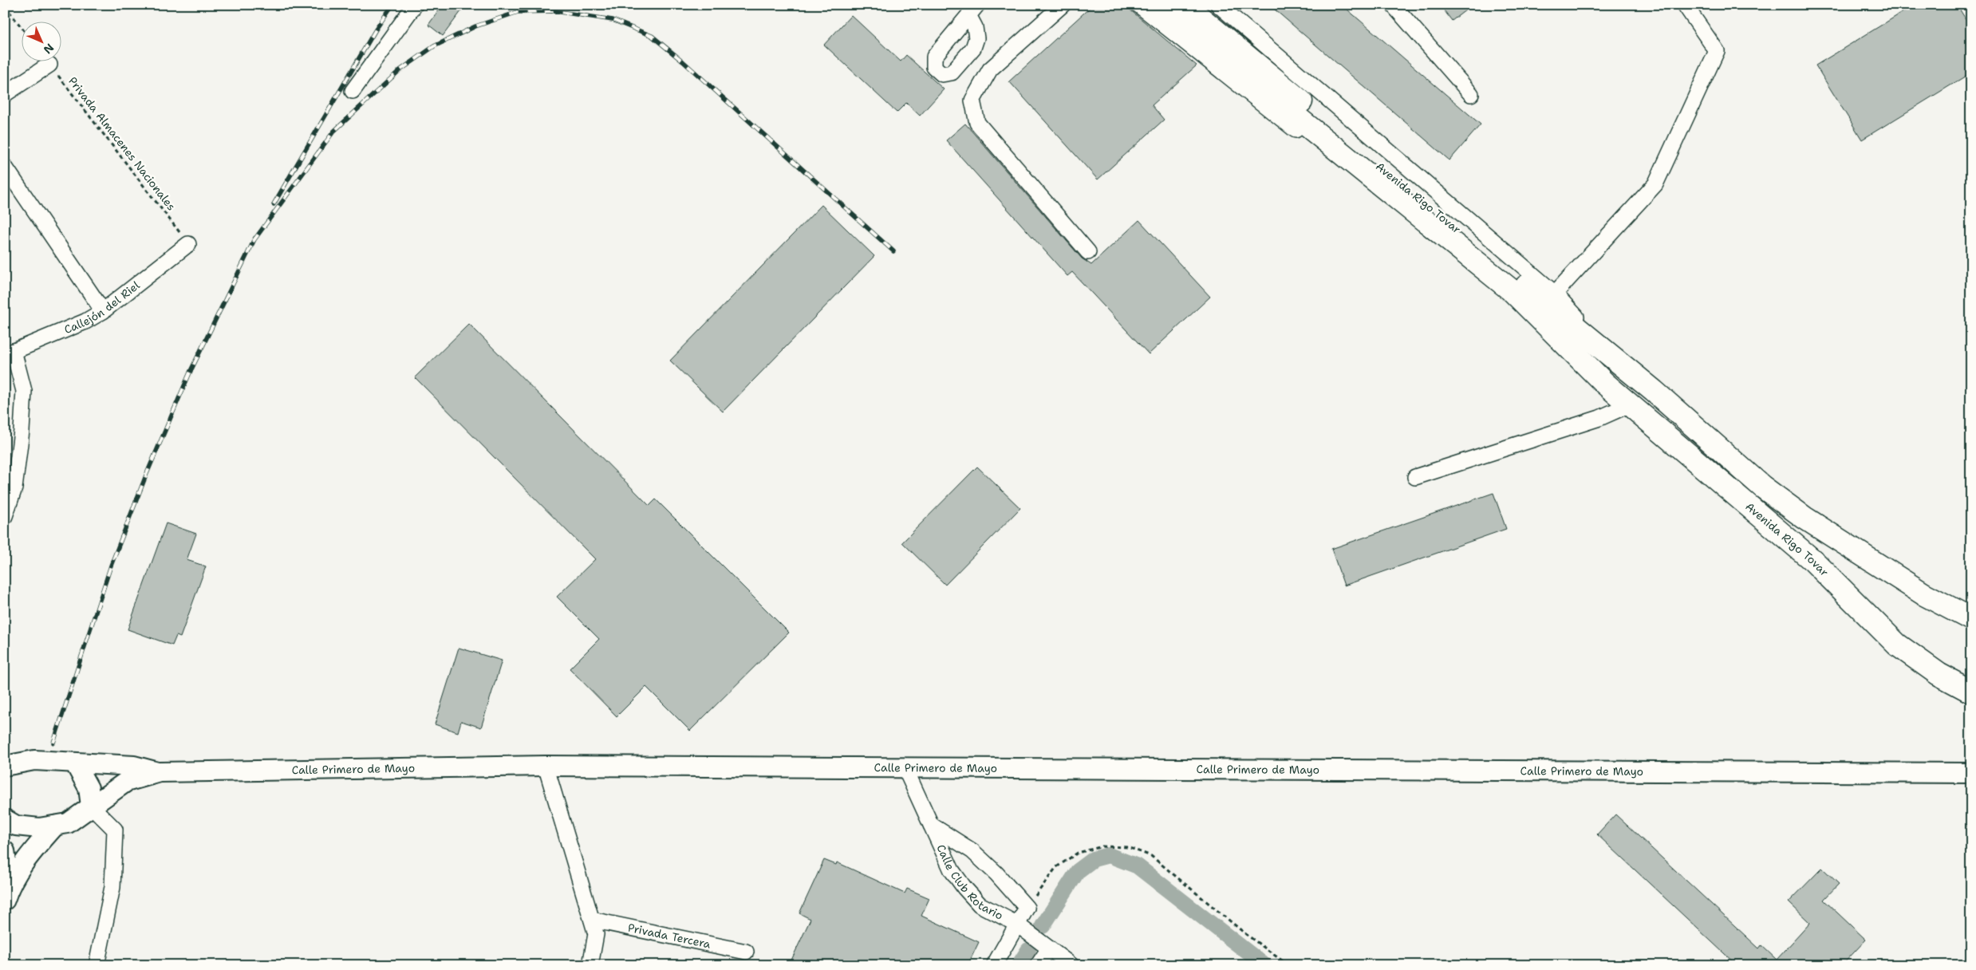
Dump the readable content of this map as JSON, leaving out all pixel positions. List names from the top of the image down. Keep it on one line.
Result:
{"streets":{"highway":["Avenida Rigo Tovar"],"main road":["Calle Primero de Mayo"],"street":["Callejón del Riel","Calle Club Rotario","Privada Tercera"],"path":["Privada Almacenes Nacionales"]},"crossings":[["Privada Almacenes Nacionales","Callejón del Riel"],["Calle Primero de Mayo","Calle Club Rotario"]],"north":"bottom right"}
